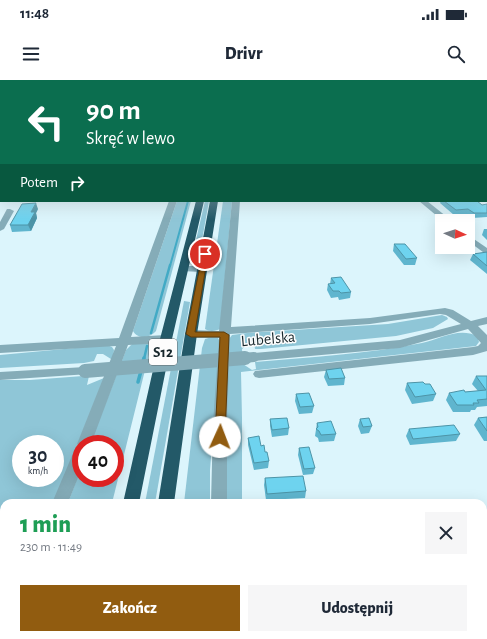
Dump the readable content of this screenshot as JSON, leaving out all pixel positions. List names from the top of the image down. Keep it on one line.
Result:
{"streets":{"highway":["S12"],"street":["Lubelska"]},"north":"right","page":{"status":"11:48","header":"Drivr","turn":["90 m","Skręć w lewo"],"then":"Potem","speed":"30 km/h","limit":"40","heading":["1 min","230 m · 11:49"],"buttons":["Zakończ","Udostępnij"]}}
